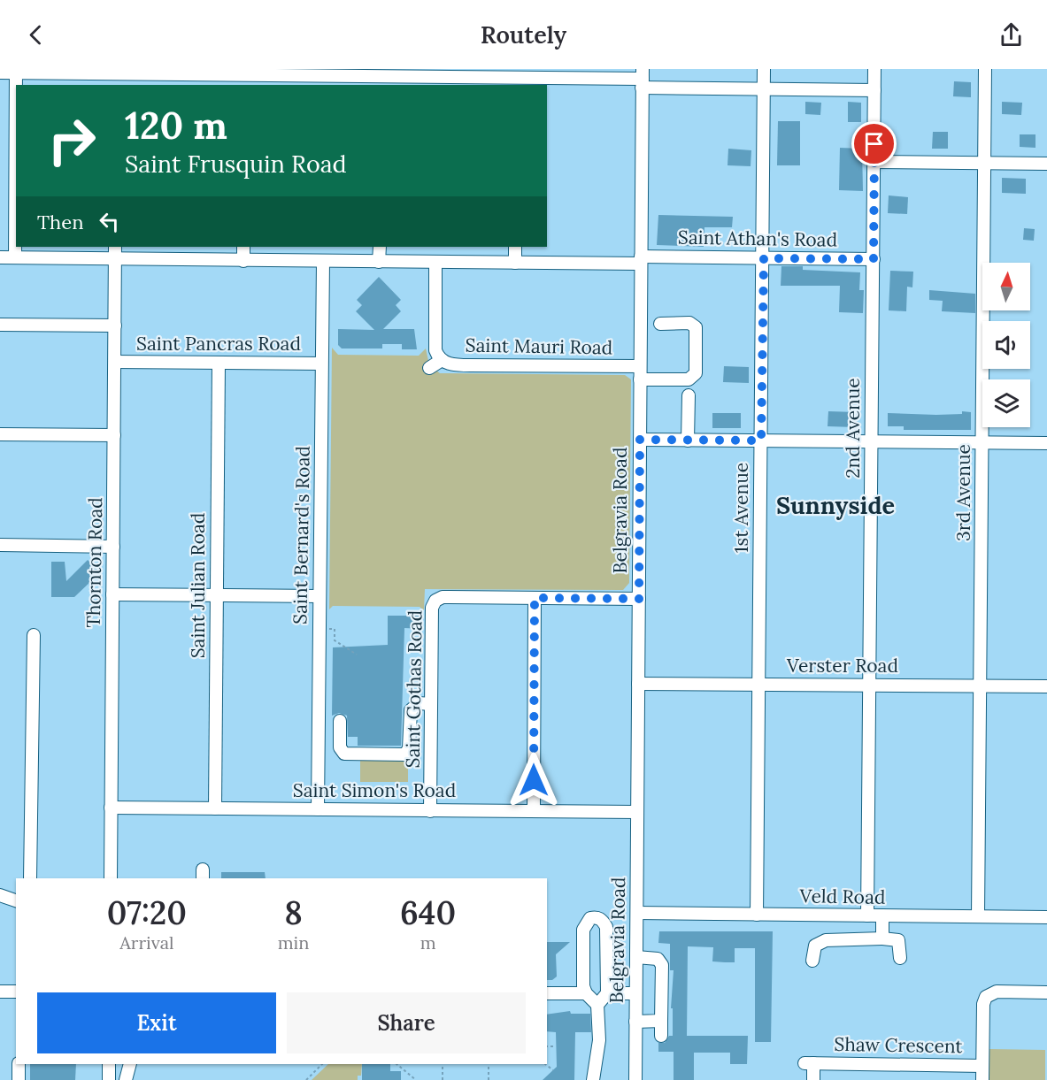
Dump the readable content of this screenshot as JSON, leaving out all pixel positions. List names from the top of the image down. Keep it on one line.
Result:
{"streets":{"street":["Saint Athan's Road","Saint Pancras Road","Saint Mauri Road","2nd Avenue","3rd Avenue","1st Avenue","Belgravia Road","Saint Bernard's Road","Thornton Road","Saint Julian Road","Verster Road","Saint Gothas Road","Saint Simon's Road","Veld Road","Shaw Crescent"]},"crossings":[["Saint Athan's Road","2nd Avenue"],["Saint Athan's Road","1st Avenue"],["Saint Athan's Road","Belgravia Road"],["Saint Athan's Road","Saint Bernard's Road"],["Saint Athan's Road","Thornton Road"],["Saint Pancras Road","Saint Bernard's Road"],["Saint Pancras Road","Thornton Road"],["Saint Pancras Road","Saint Julian Road"],["Saint Mauri Road","Belgravia Road"],["2nd Avenue","Verster Road"],["2nd Avenue","Veld Road"],["3rd Avenue","Verster Road"],["3rd Avenue","Veld Road"],["1st Avenue","Verster Road"],["1st Avenue","Veld Road"],["Belgravia Road","Verster Road"],["Belgravia Road","Saint Simon's Road"],["Belgravia Road","Veld Road"],["Saint Bernard's Road","Saint Simon's Road"],["Thornton Road","Saint Simon's Road"],["Saint Julian Road","Saint Simon's Road"],["Saint Gothas Road","Saint Simon's Road"]],"districts":["Sunnyside"],"north":"top","page":{"header":"Routely","turn":["120 m","Saint Frusquin Road"],"then":"Then","eta":["07:20","Arrival","8","min","640","m"],"buttons":["Exit","Share"]}}
